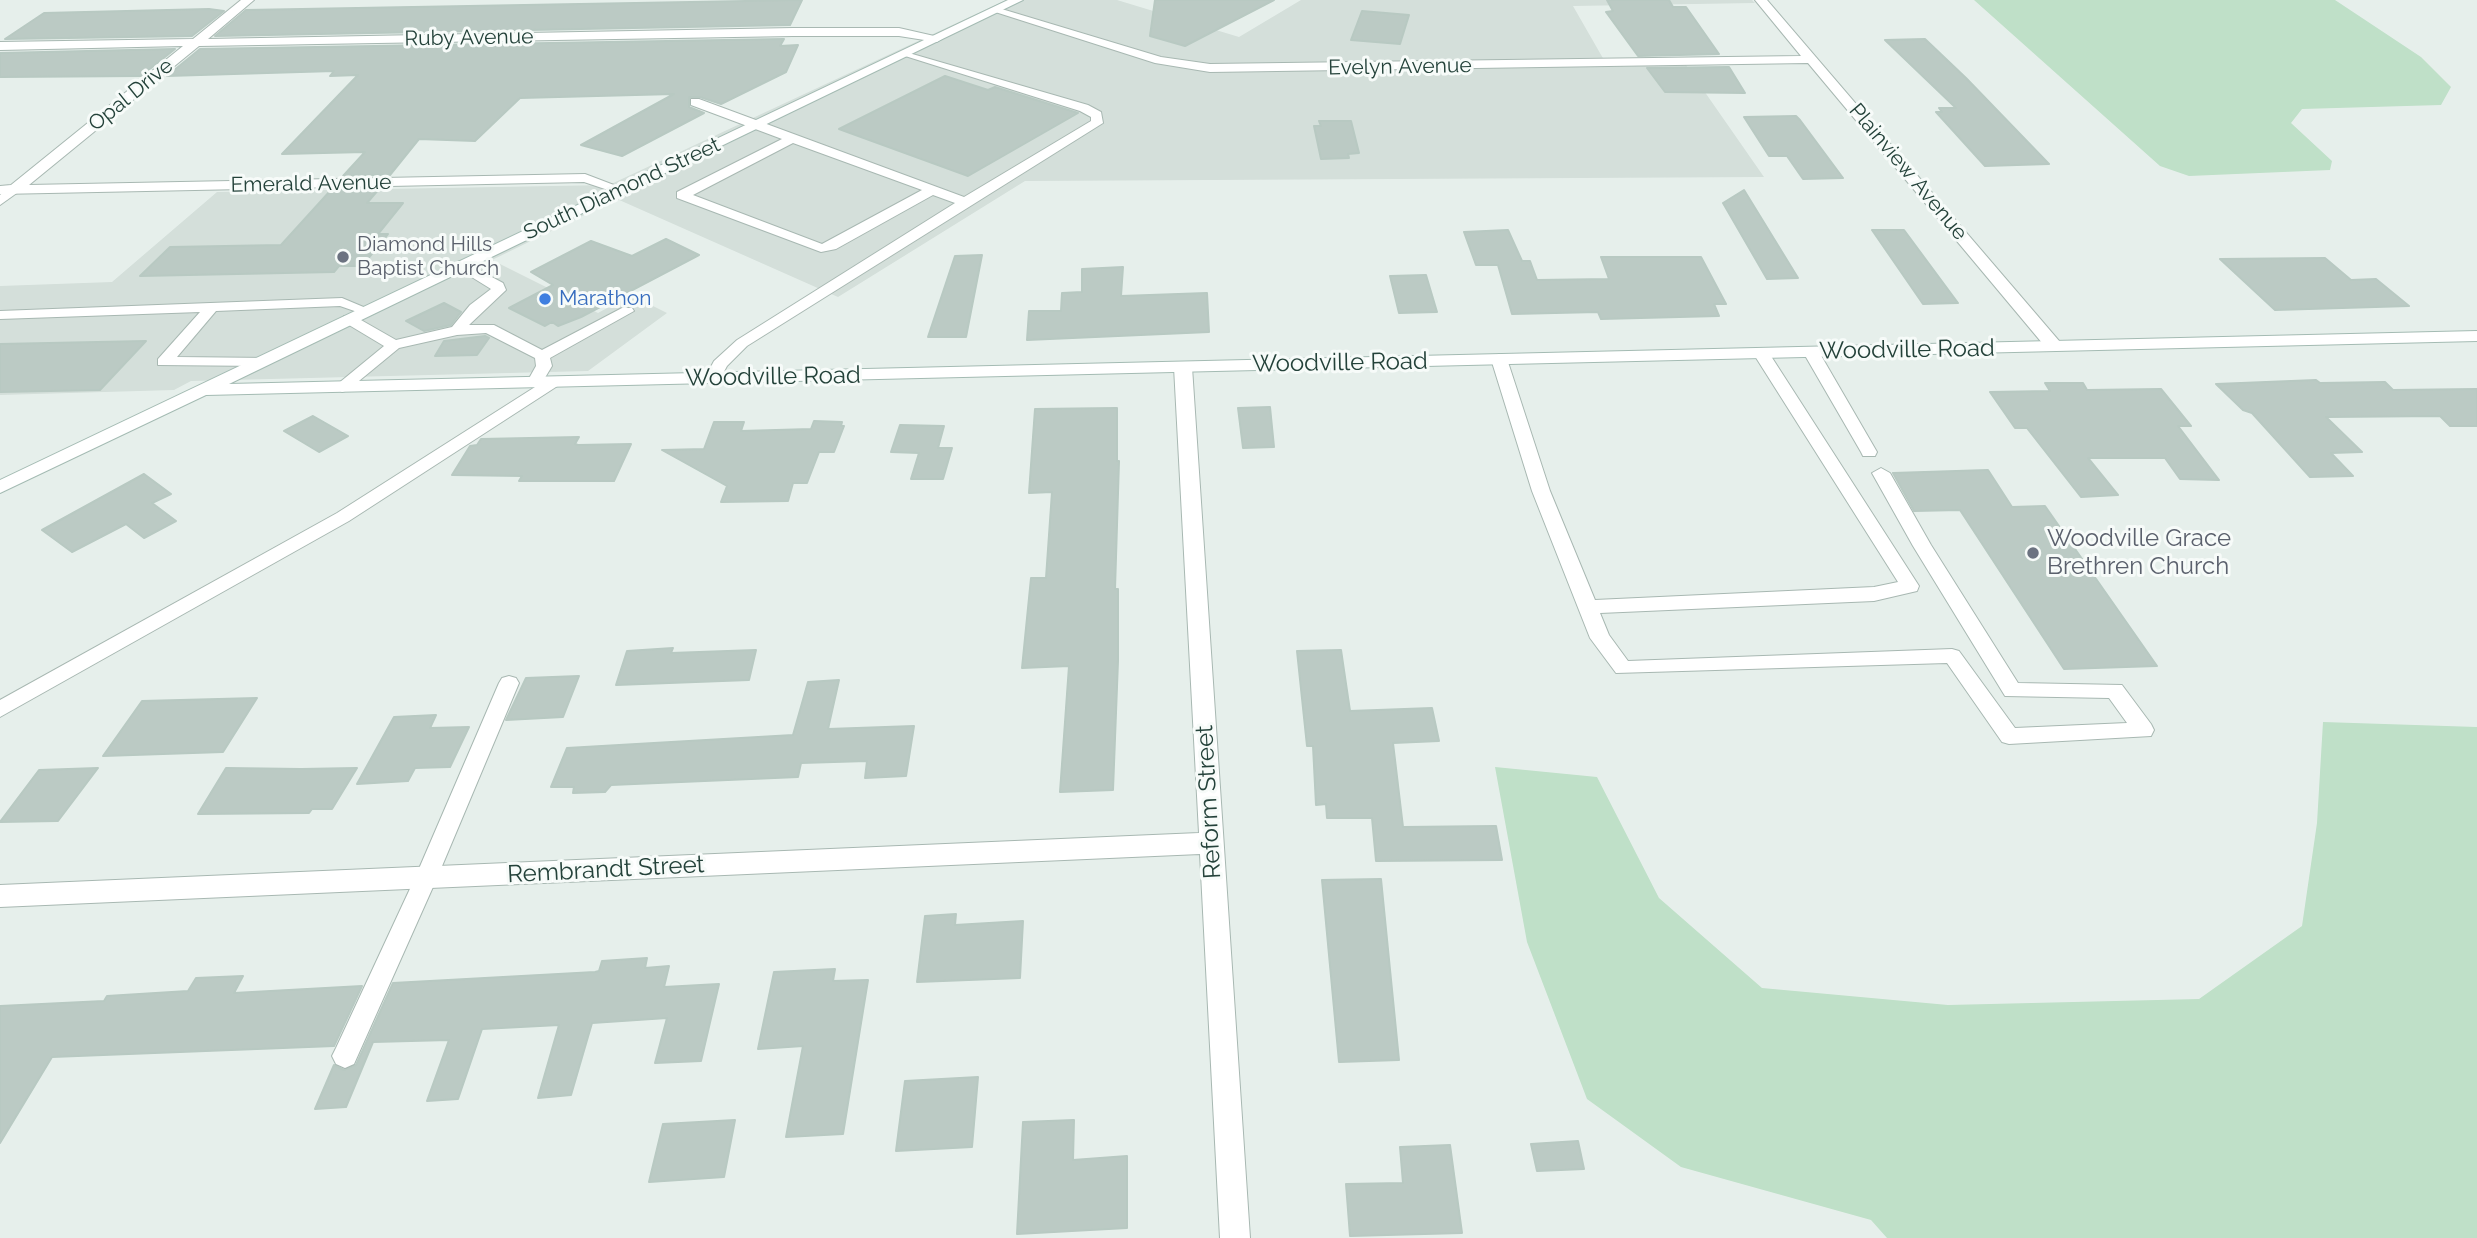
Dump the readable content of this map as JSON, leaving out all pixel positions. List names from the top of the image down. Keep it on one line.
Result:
{"streets":{"street":["Ruby Avenue","Evelyn Avenue","Opal Drive","Plainview Avenue","Emerald Avenue","South Diamond Street","Woodville Road","Reform Street","Rembrandt Street"]},"crossings":[["Ruby Avenue","Opal Drive"],["Ruby Avenue","South Diamond Street"],["Evelyn Avenue","Plainview Avenue"],["Evelyn Avenue","South Diamond Street"],["Opal Drive","Emerald Avenue"],["Plainview Avenue","Woodville Road"],["Emerald Avenue","South Diamond Street"],["South Diamond Street","Woodville Road"],["Woodville Road","Reform Street"],["Reform Street","Rembrandt Street"]],"places":["Diamond Hills Baptist Church","Marathon","Woodville Grace Brethren Church"]}
